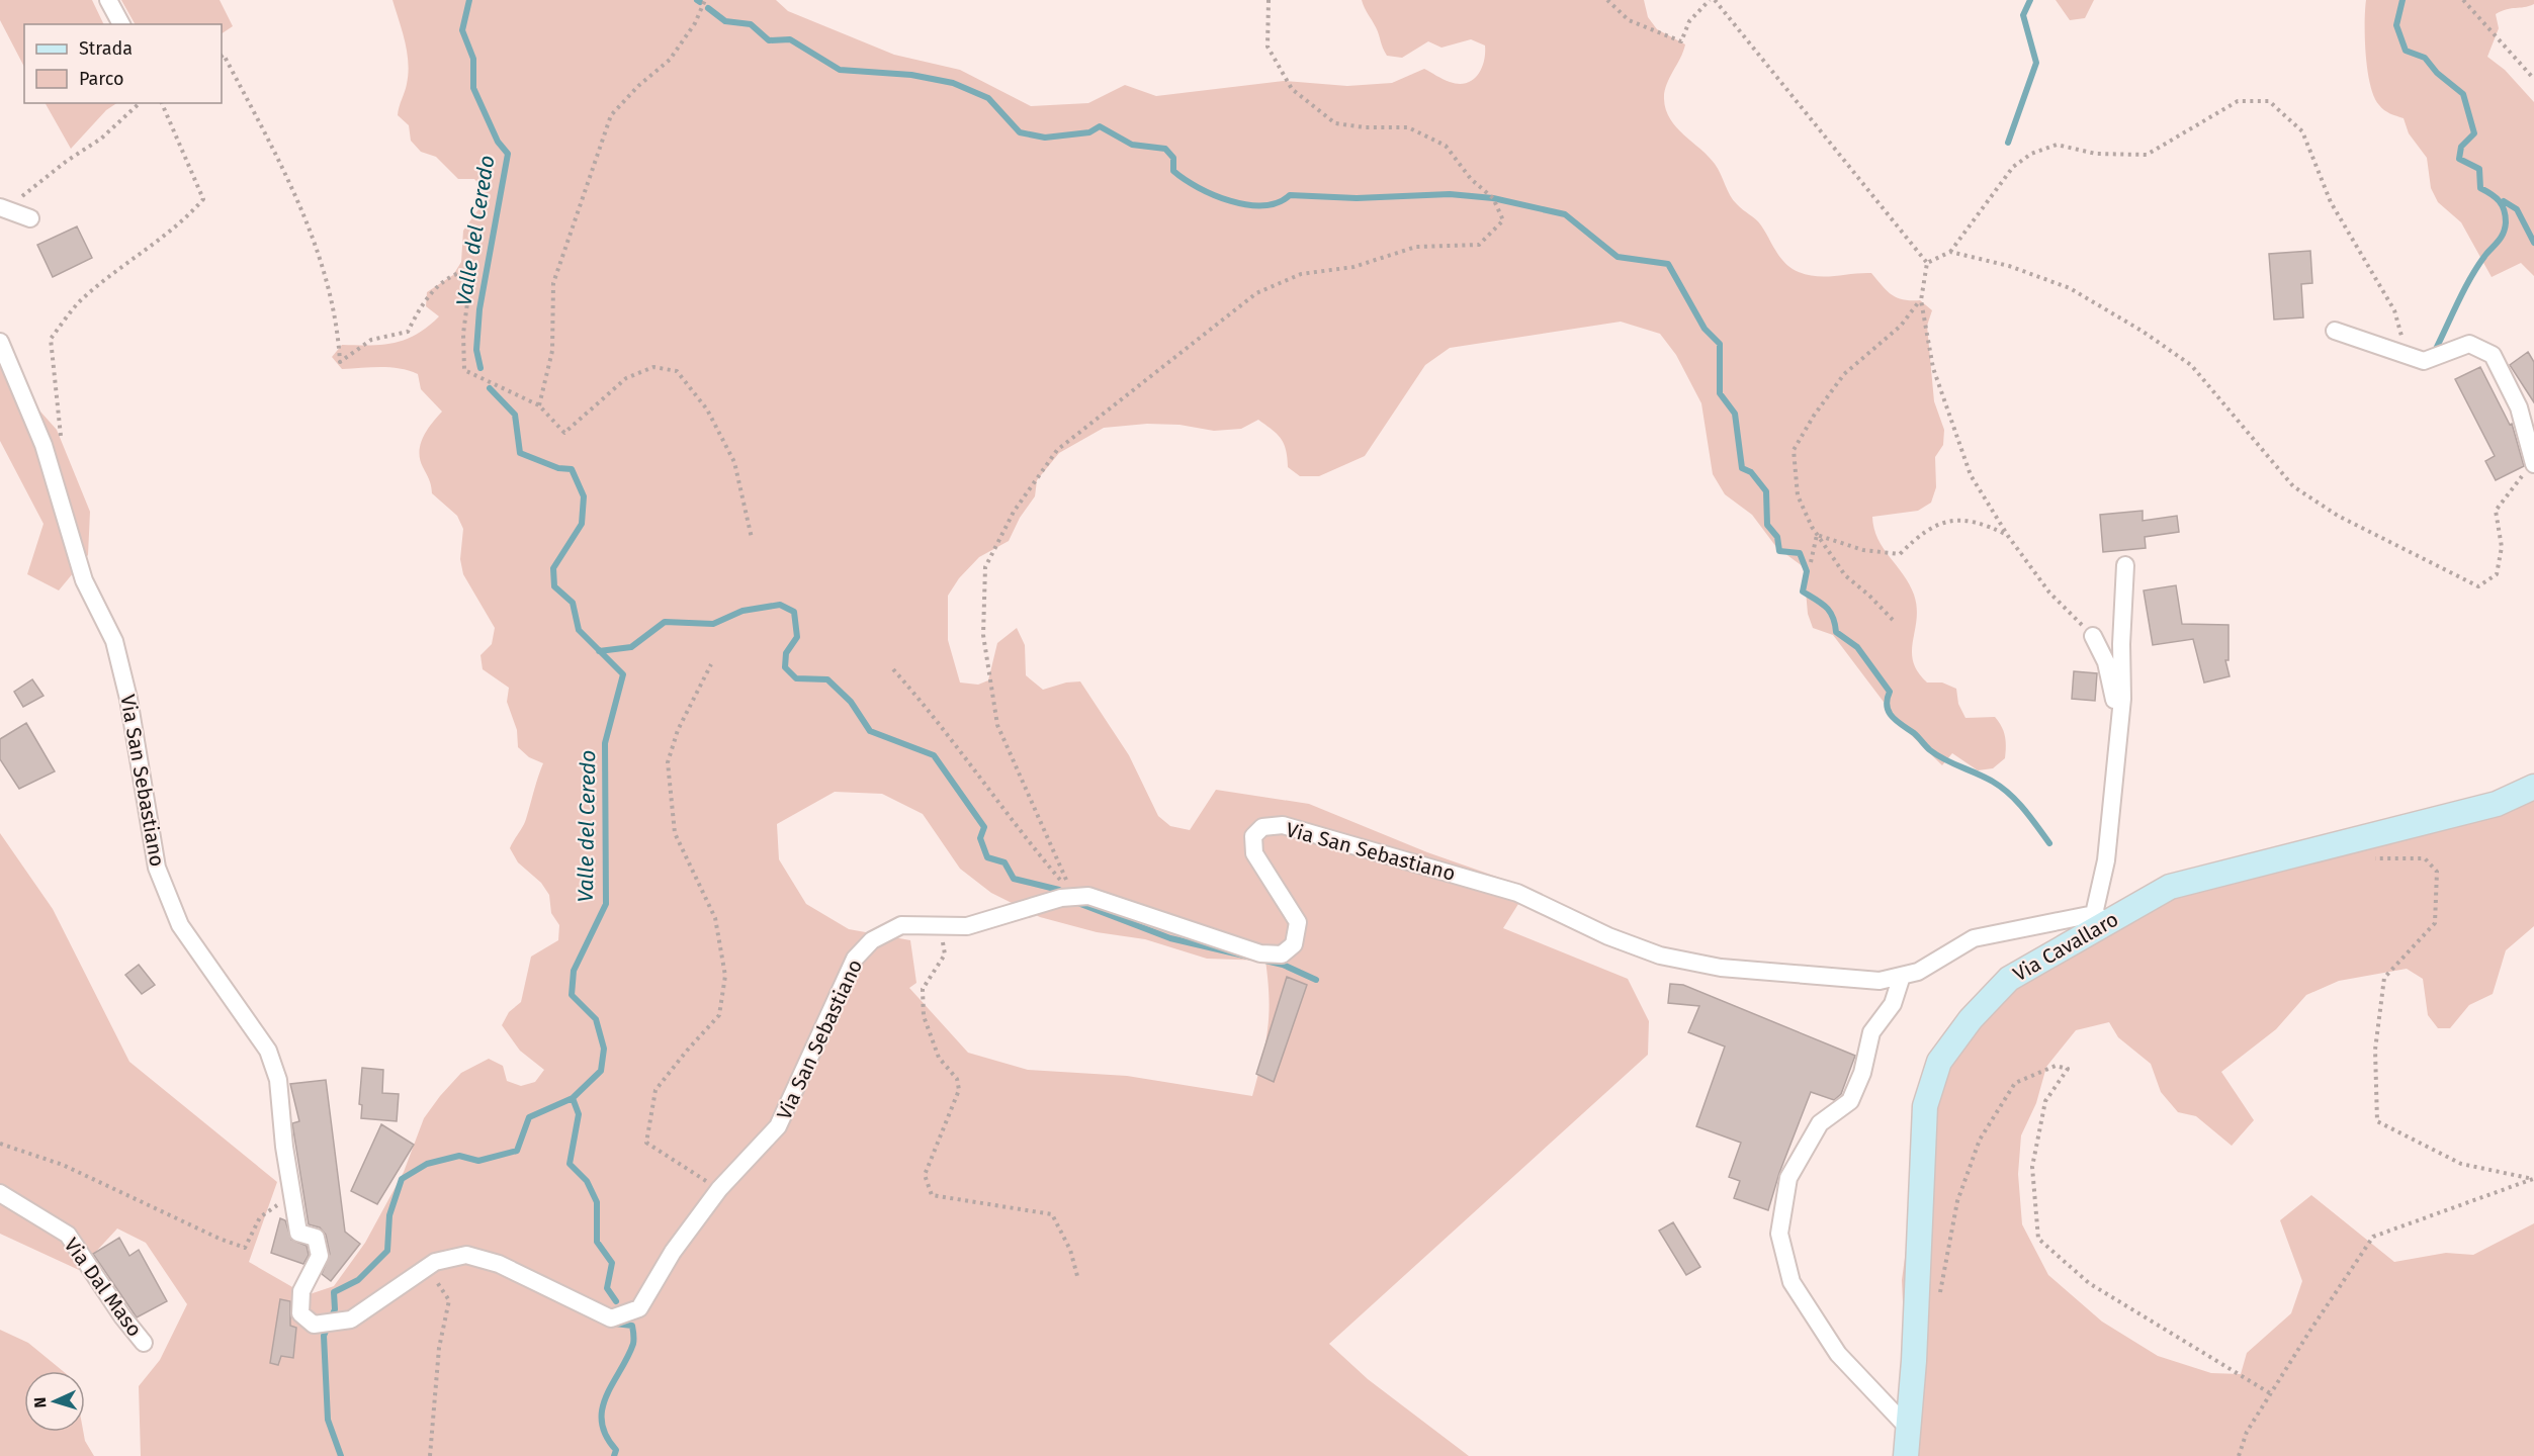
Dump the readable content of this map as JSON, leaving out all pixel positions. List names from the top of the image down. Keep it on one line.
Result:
{"streets":{"street":["Via San Sebastiano","Via Cavallaro","Via Dal Maso"]},"crossings":[["Via San Sebastiano","Via Cavallaro"]],"water":["Valle del Ceredo"],"legend":["Strada","Parco"],"north":"left"}
